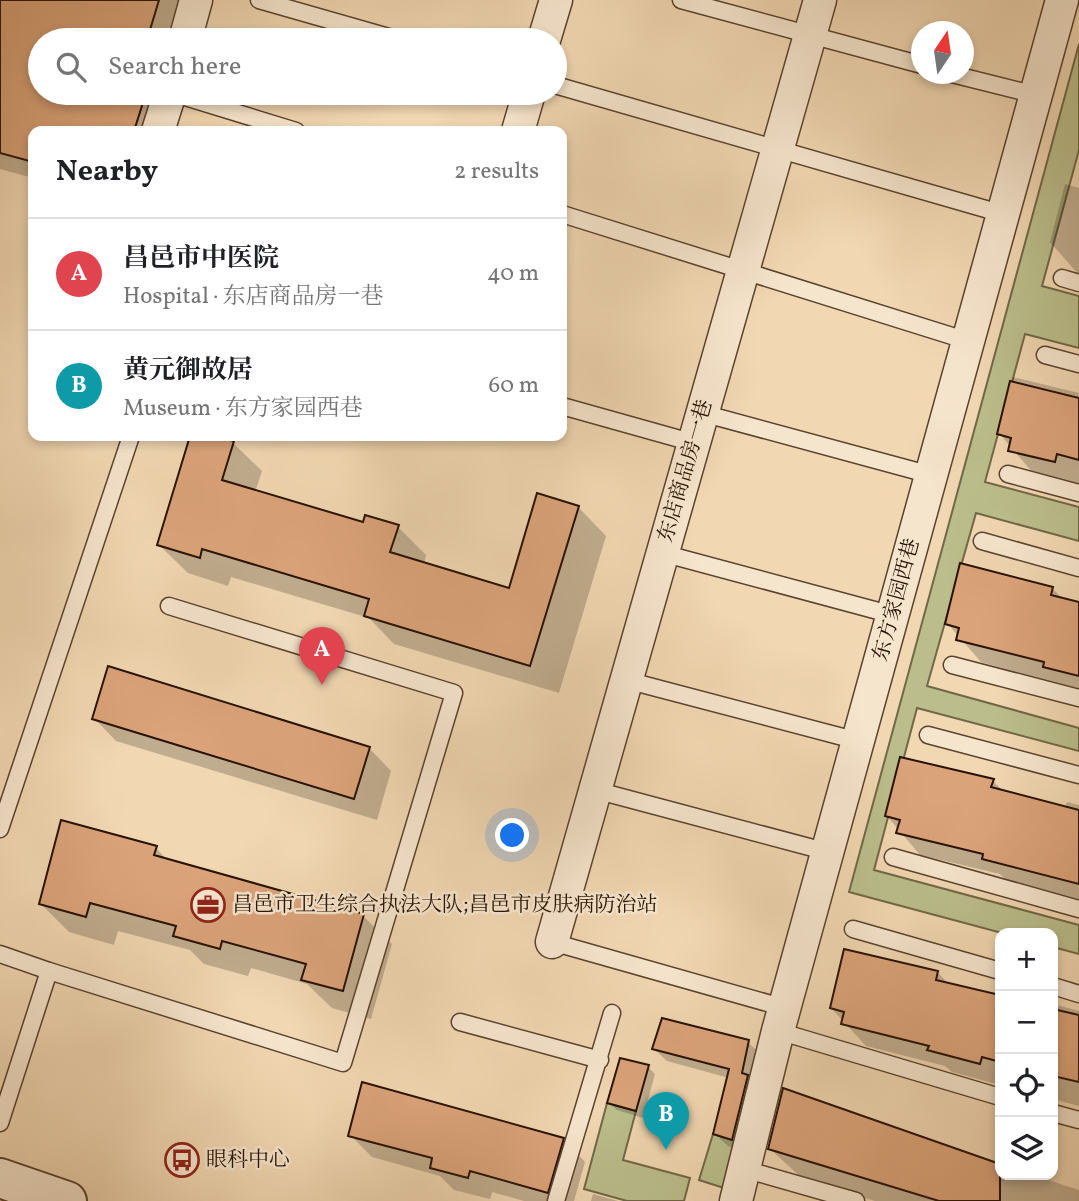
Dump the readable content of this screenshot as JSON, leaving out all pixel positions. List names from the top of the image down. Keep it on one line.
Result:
{"streets":{"street":["东店商品房一巷","东方家园西巷"]},"places":{"office":["昌邑市卫生综合执法大队;昌邑市皮肤病防治站"],"bus stop":["眼科中心"]},"north":"top","page":{"search":"Search here","heading":["Nearby","2 results"],"list":[{"mark":"A","name":"昌邑市中医院","note":"Hospital · 东店商品房一巷","value":"40 m"},{"mark":"B","name":"黄元御故居","note":"Museum · 东方家园西巷","value":"60 m"}],"pins":["A","B"],"map_buttons":["+","−"]}}
